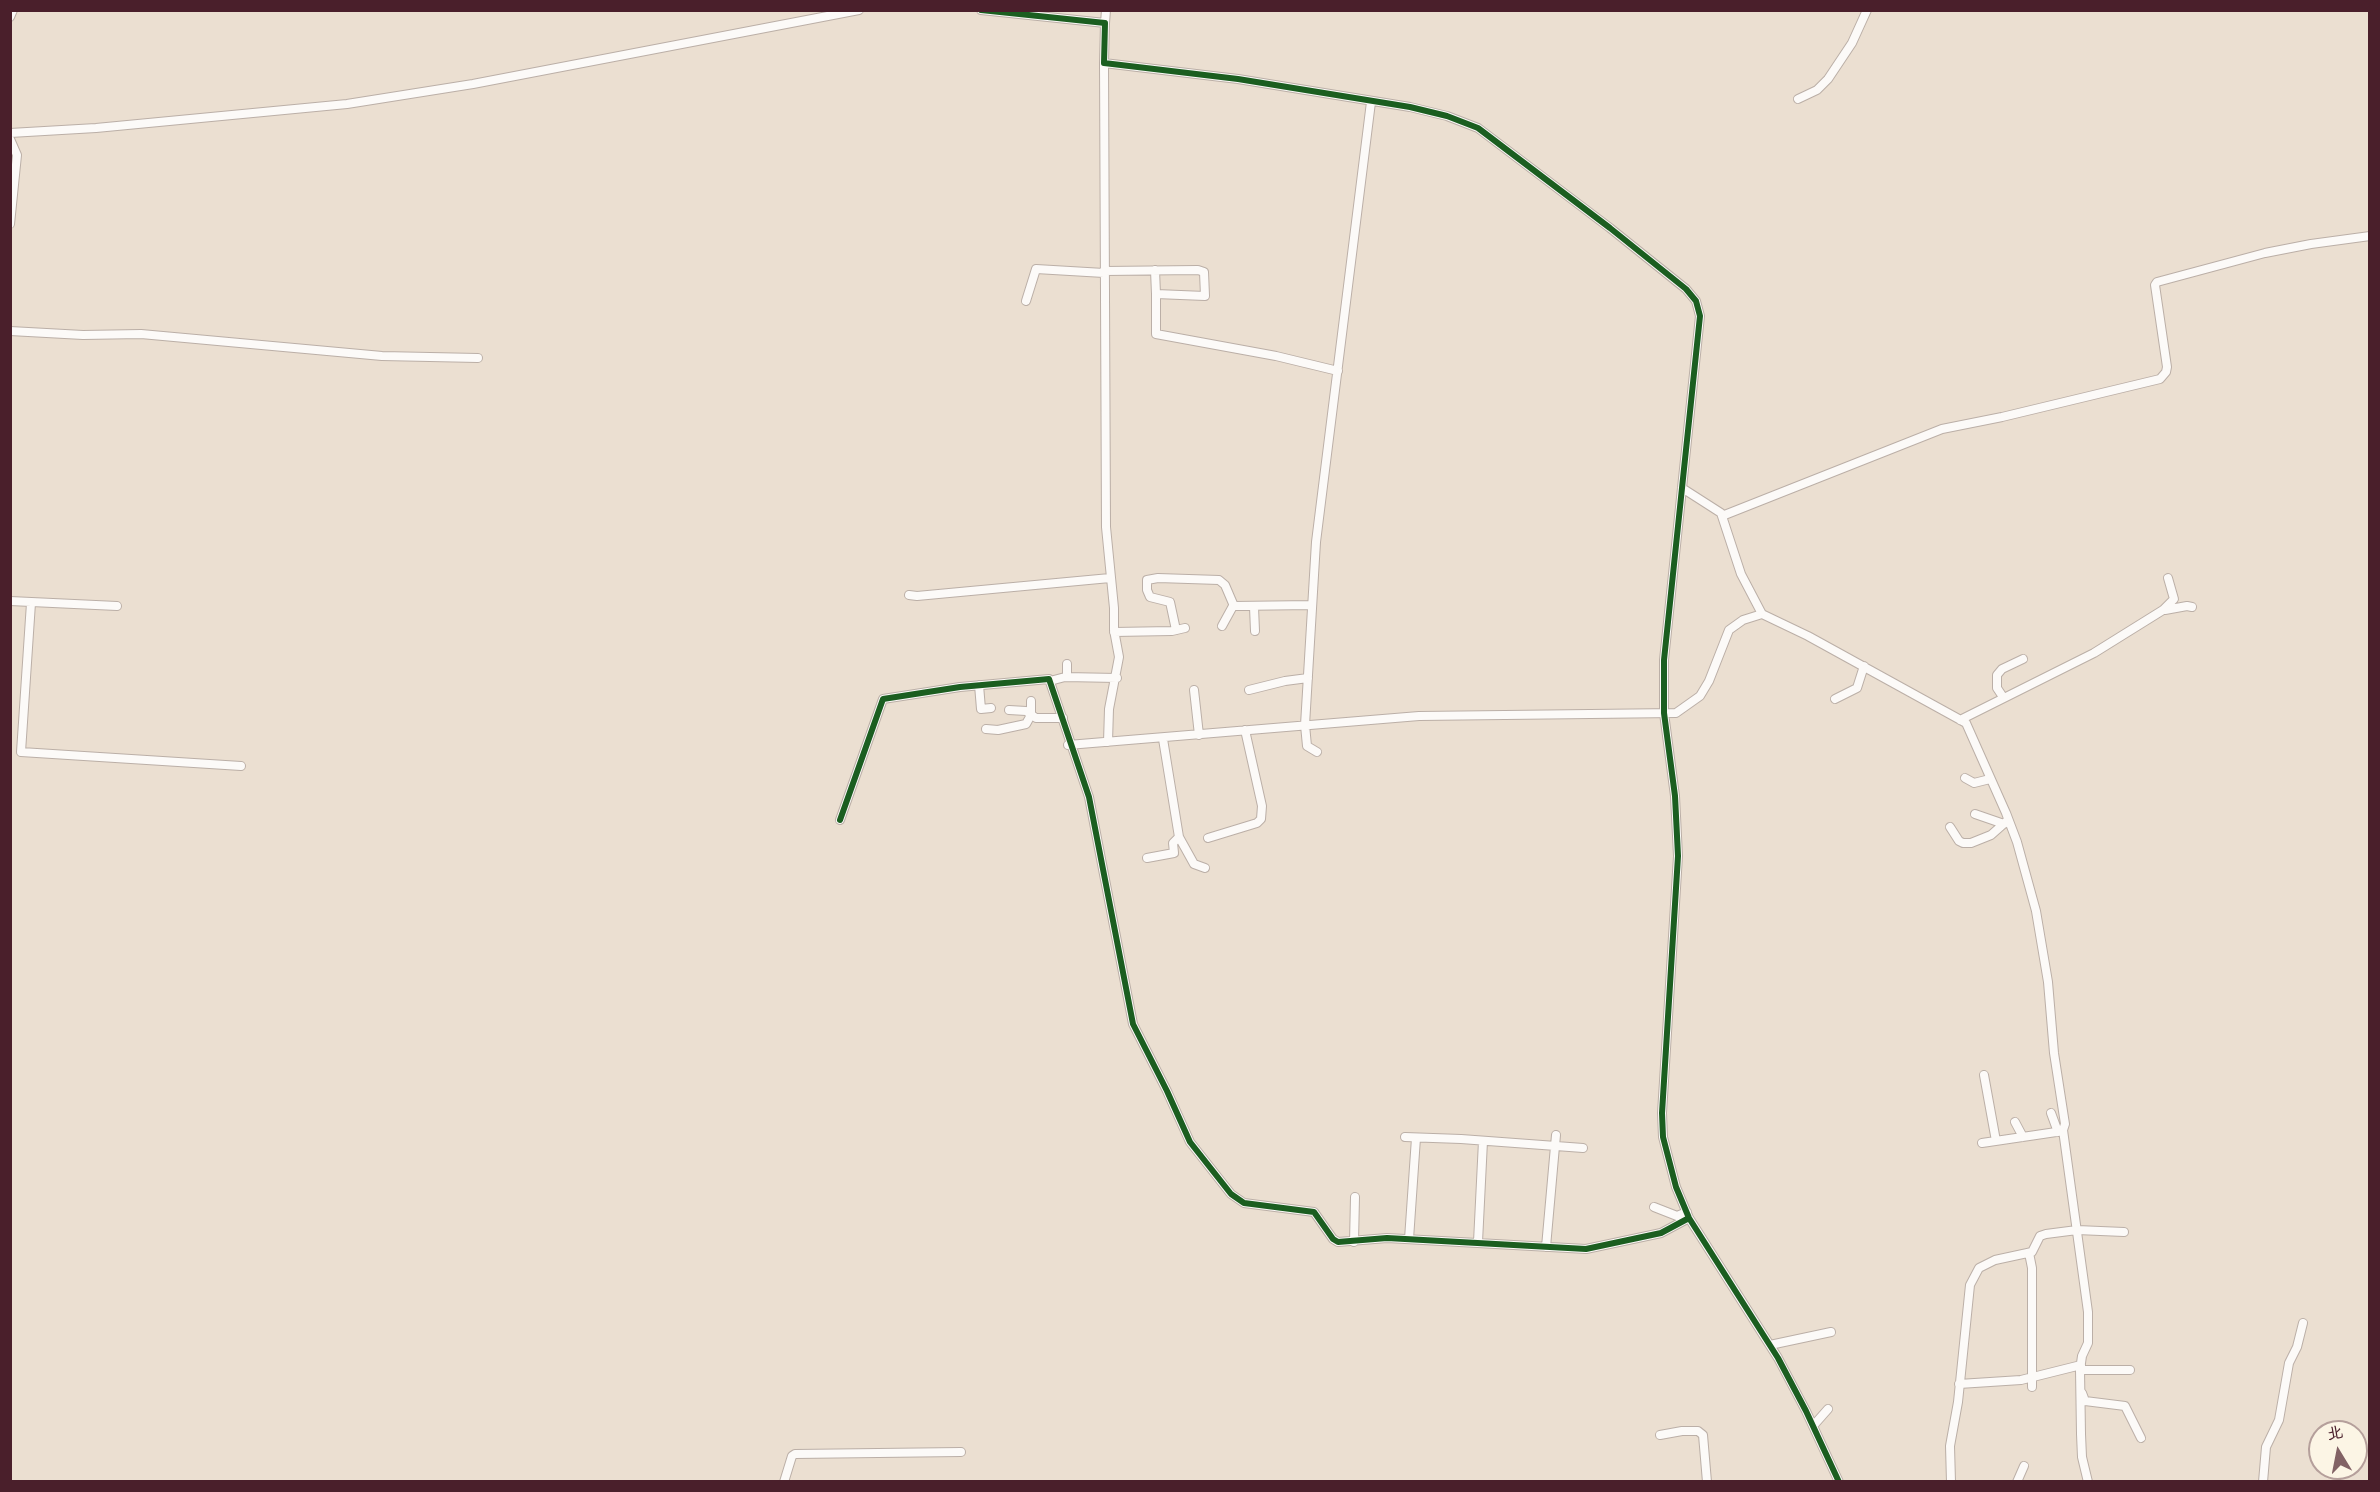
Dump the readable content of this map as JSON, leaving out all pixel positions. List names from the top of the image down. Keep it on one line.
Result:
{"north":"top"}
